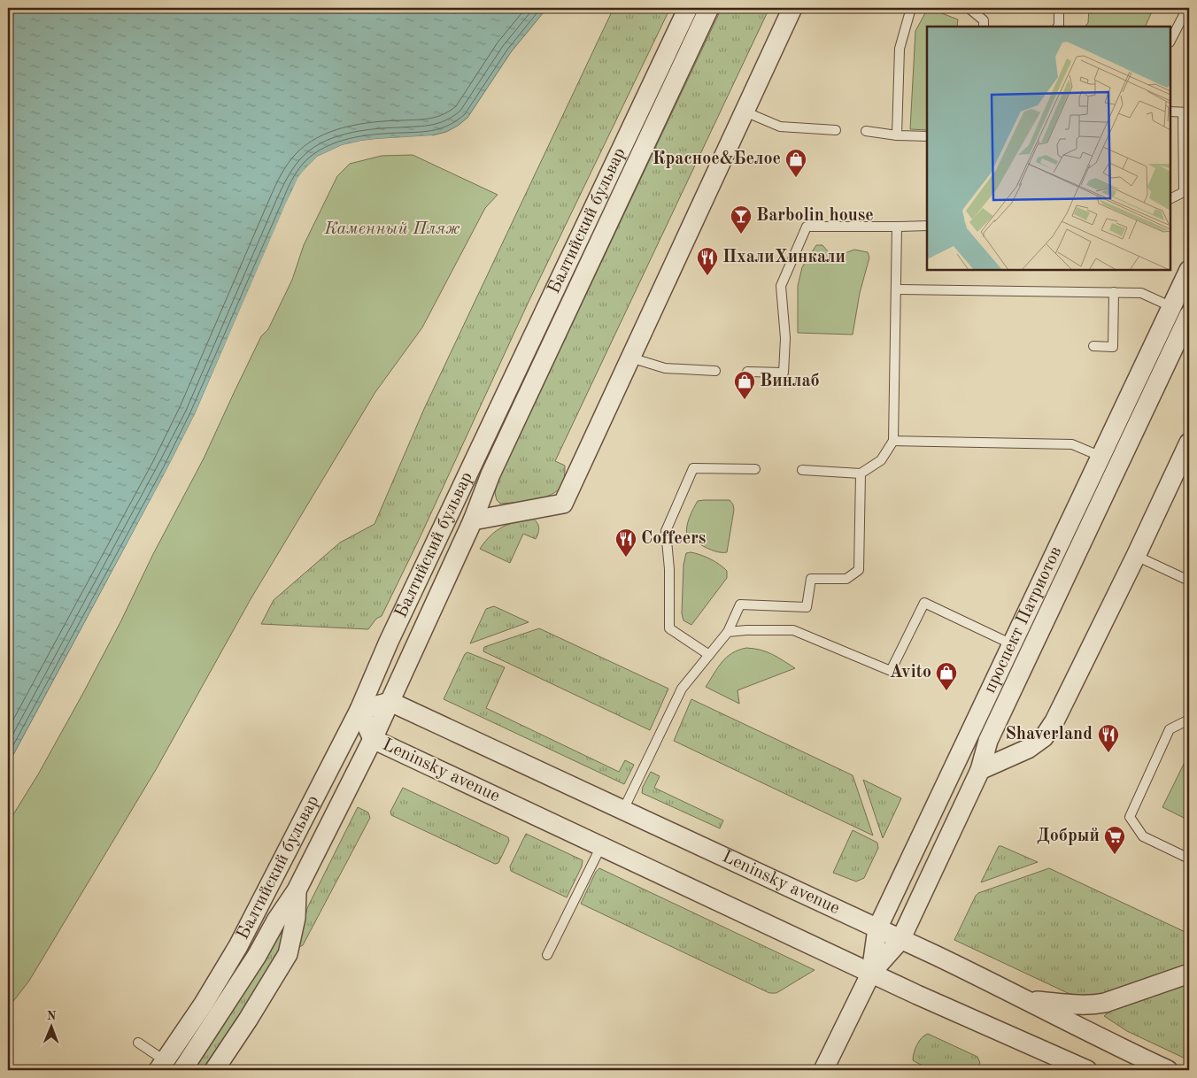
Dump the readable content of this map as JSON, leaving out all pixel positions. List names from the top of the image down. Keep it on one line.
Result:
{"streets":{"street":["Балтийский бульвар","проспект Патриотов","Leninsky avenue"]},"crossings":[["Балтийский бульвар","Leninsky avenue"],["проспект Патриотов","Leninsky avenue"]],"parks":["Каменный Пляж"],"places":{"shop":["Красное&Белое","Винлаб","Avito"],"bar":["Barbolin house"],"restaurant":["ПхалиХинкали","Coffeers","Shaverland"],"supermarket":["Добрый"]},"north":"top"}
